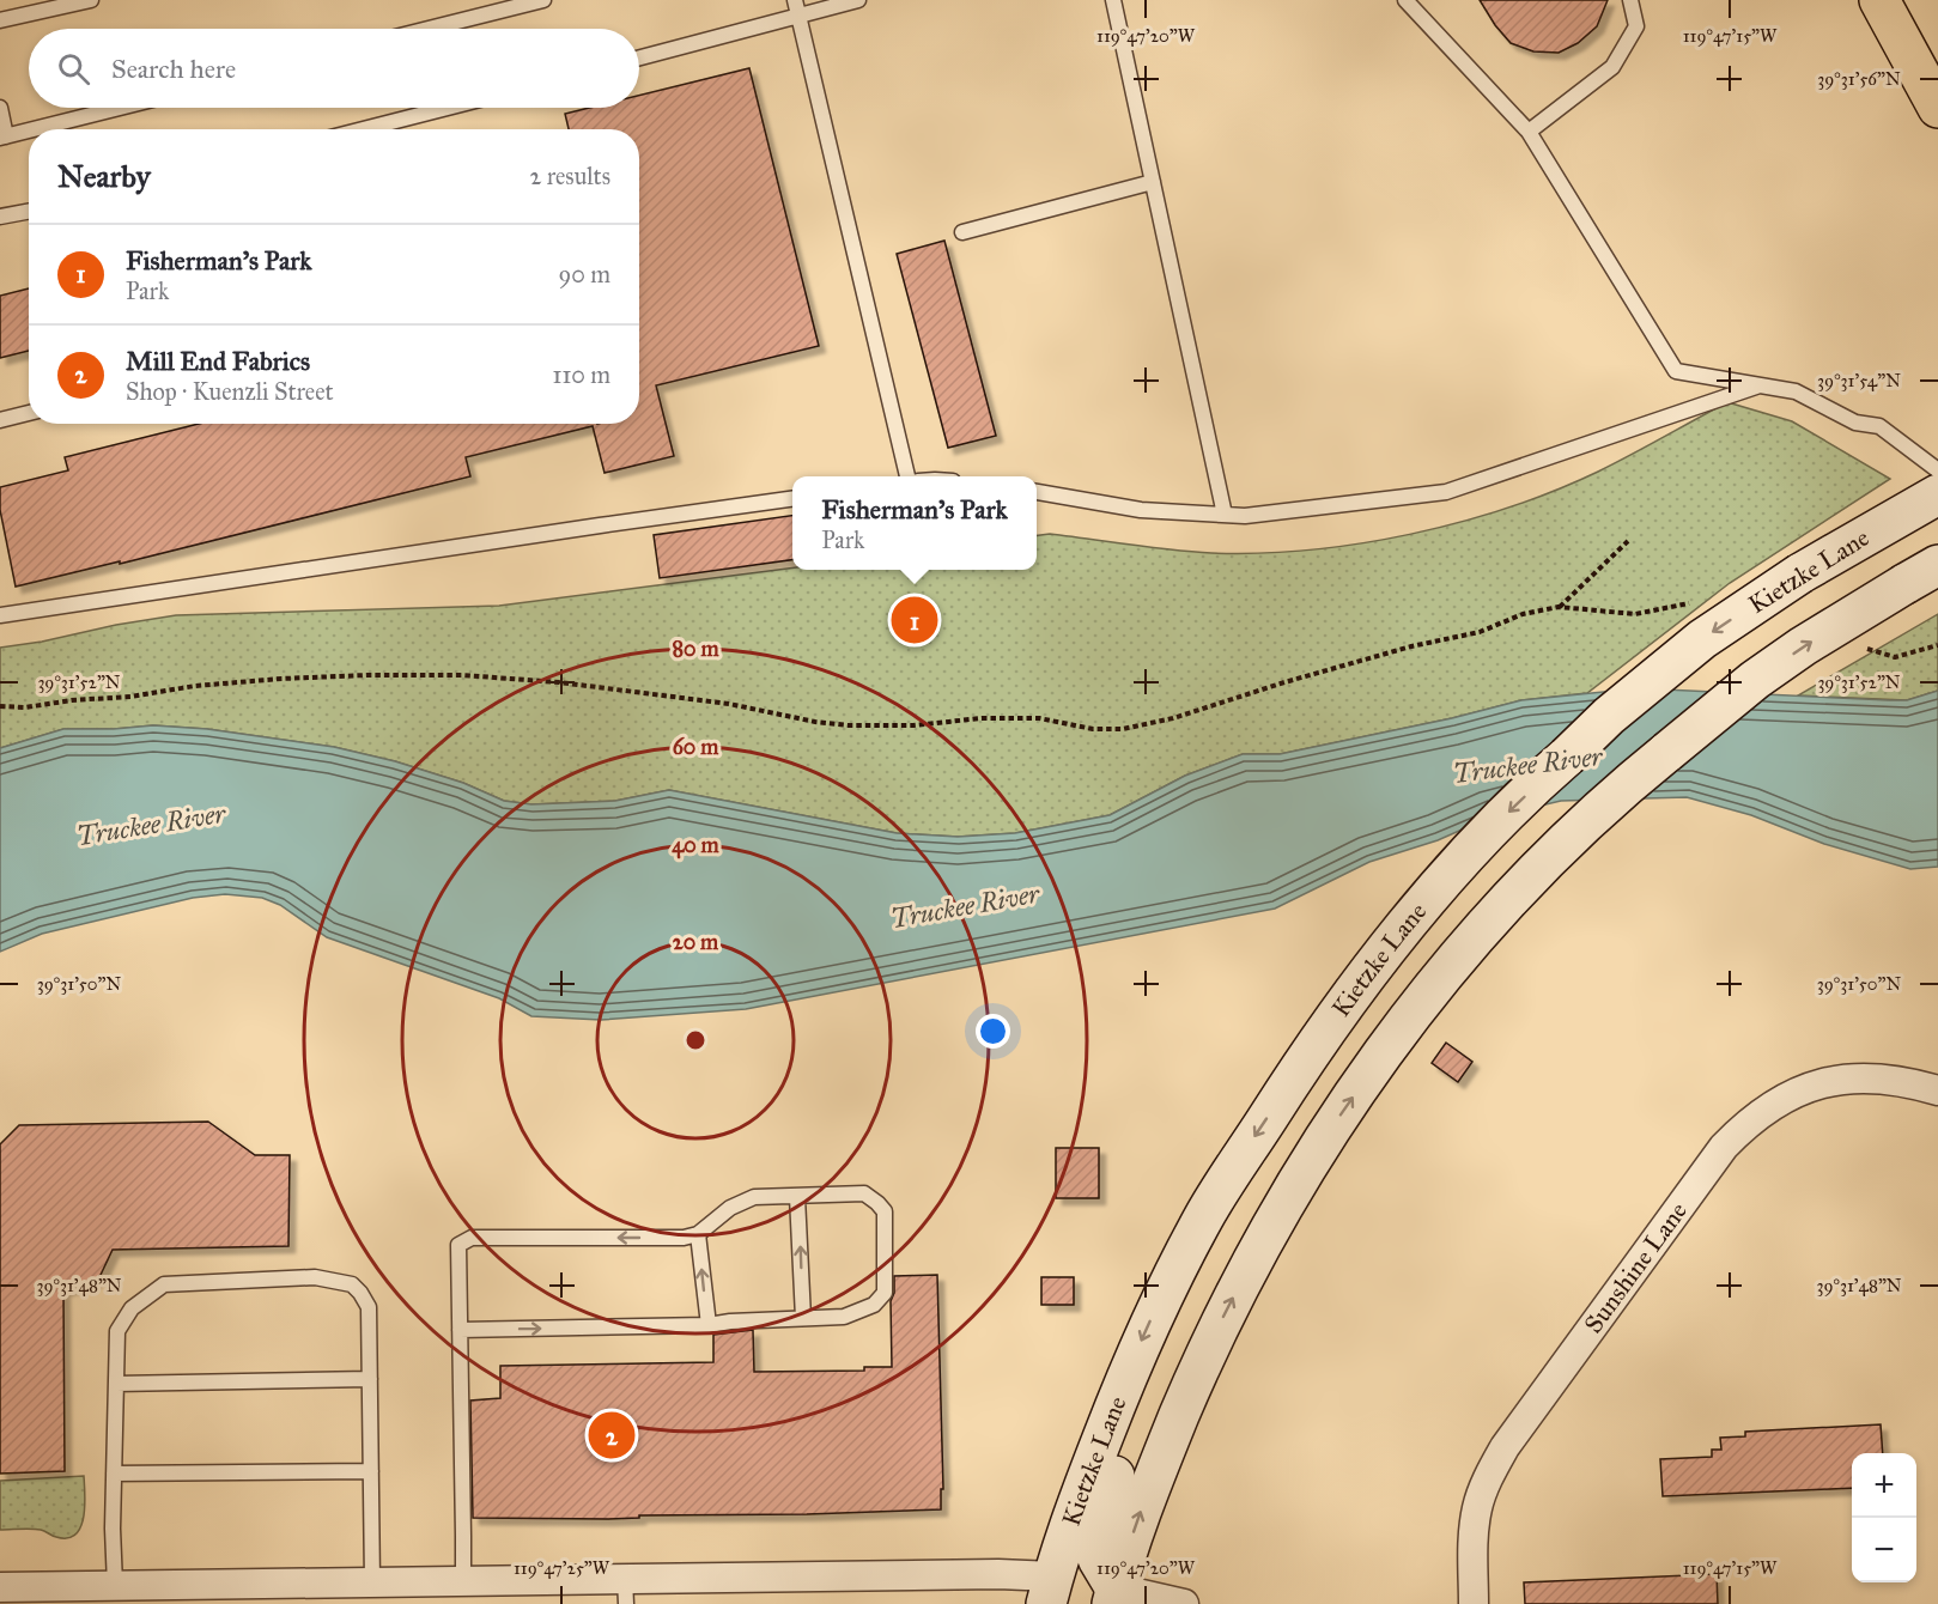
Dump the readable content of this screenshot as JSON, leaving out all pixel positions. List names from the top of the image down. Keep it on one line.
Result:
{"streets":{"main road":["Kietzke Lane"],"street":["Sunshine Lane"]},"water":["Truckee River"],"page":{"search":"Search here","heading":["Nearby","2 results"],"list":[{"mark":"1","name":"Fisherman's Park","note":"Park","value":"90 m"},{"mark":"2","name":"Mill End Fabrics","note":"Shop · Kuenzli Street","value":"110 m"}],"popup":["Fisherman's Park","Park"],"pins":["1","2"],"map_buttons":["+","−"]},"coordinates":["119°47'20\"W","119°47'15\"W","39°31'56\"N","39°31'54\"N","39°31'52\"N","39°31'50\"N","39°31'48\"N","119°47'25\"W"],"rings":["80 m","60 m","40 m","20 m"]}
